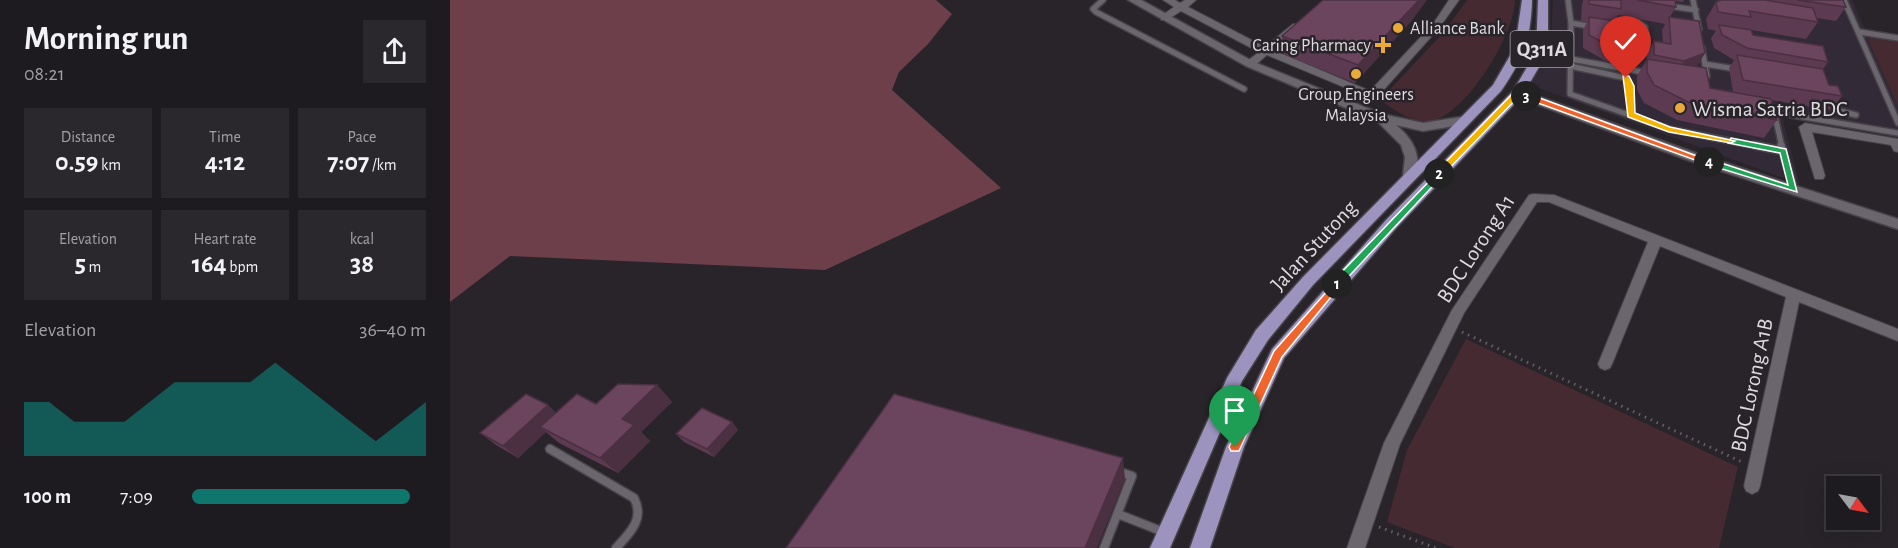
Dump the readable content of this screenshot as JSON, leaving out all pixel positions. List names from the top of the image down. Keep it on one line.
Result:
{"streets":{"main road":["Q311A","Jalan Stutong"],"street":["BDC Lorong A1","BDC Lorong A1B"]},"crossings":[["BDC Lorong A1","BDC Lorong A1B"]],"places":{"other":["Alliance Bank","Group Engineers Malaysia","Wisma Satria BDC"],"health":["Caring Pharmacy"]},"north":"bottom right","page":{"heading":["Morning run","08:21"],"pins":["3","4","2","1"],"stats":[["Distance","0.59 km"],["Time","4:12"],["Pace","7:07 /km"],["Elevation","5 m"],["Heart rate","164 bpm"],["kcal","38"]],"chart":["Elevation","36–40 m"],"list":[{"name":"100 m","note":"7:09"}]}}
